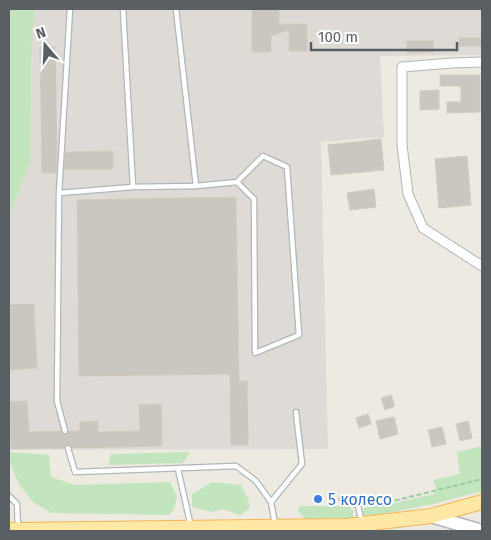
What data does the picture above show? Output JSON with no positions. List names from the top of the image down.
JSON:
{
  "places": ["5 колесо"],
  "scale_bar": "100 m",
  "north": "top"
}
